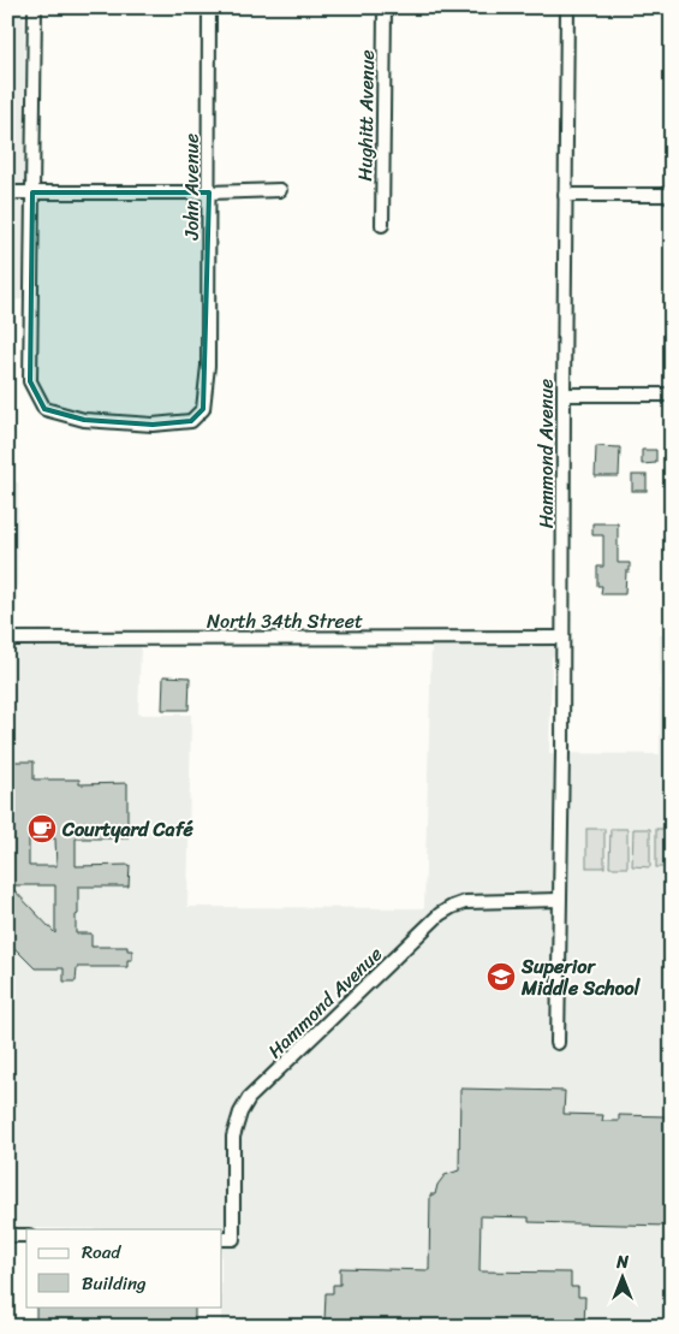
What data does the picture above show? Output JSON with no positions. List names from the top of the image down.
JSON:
{
  "streets": {
    "street": [
      "Hughitt Avenue",
      "John Avenue",
      "Hammond Avenue",
      "North 34th Street"
    ]
  },
  "crossings": [
    ["Hammond Avenue", "North 34th Street"]
  ],
  "places": {
    "cafe": ["Courtyard Café"],
    "school or university": ["Superior Middle School"]
  },
  "legend": ["Road", "Building"],
  "north": "top"
}
